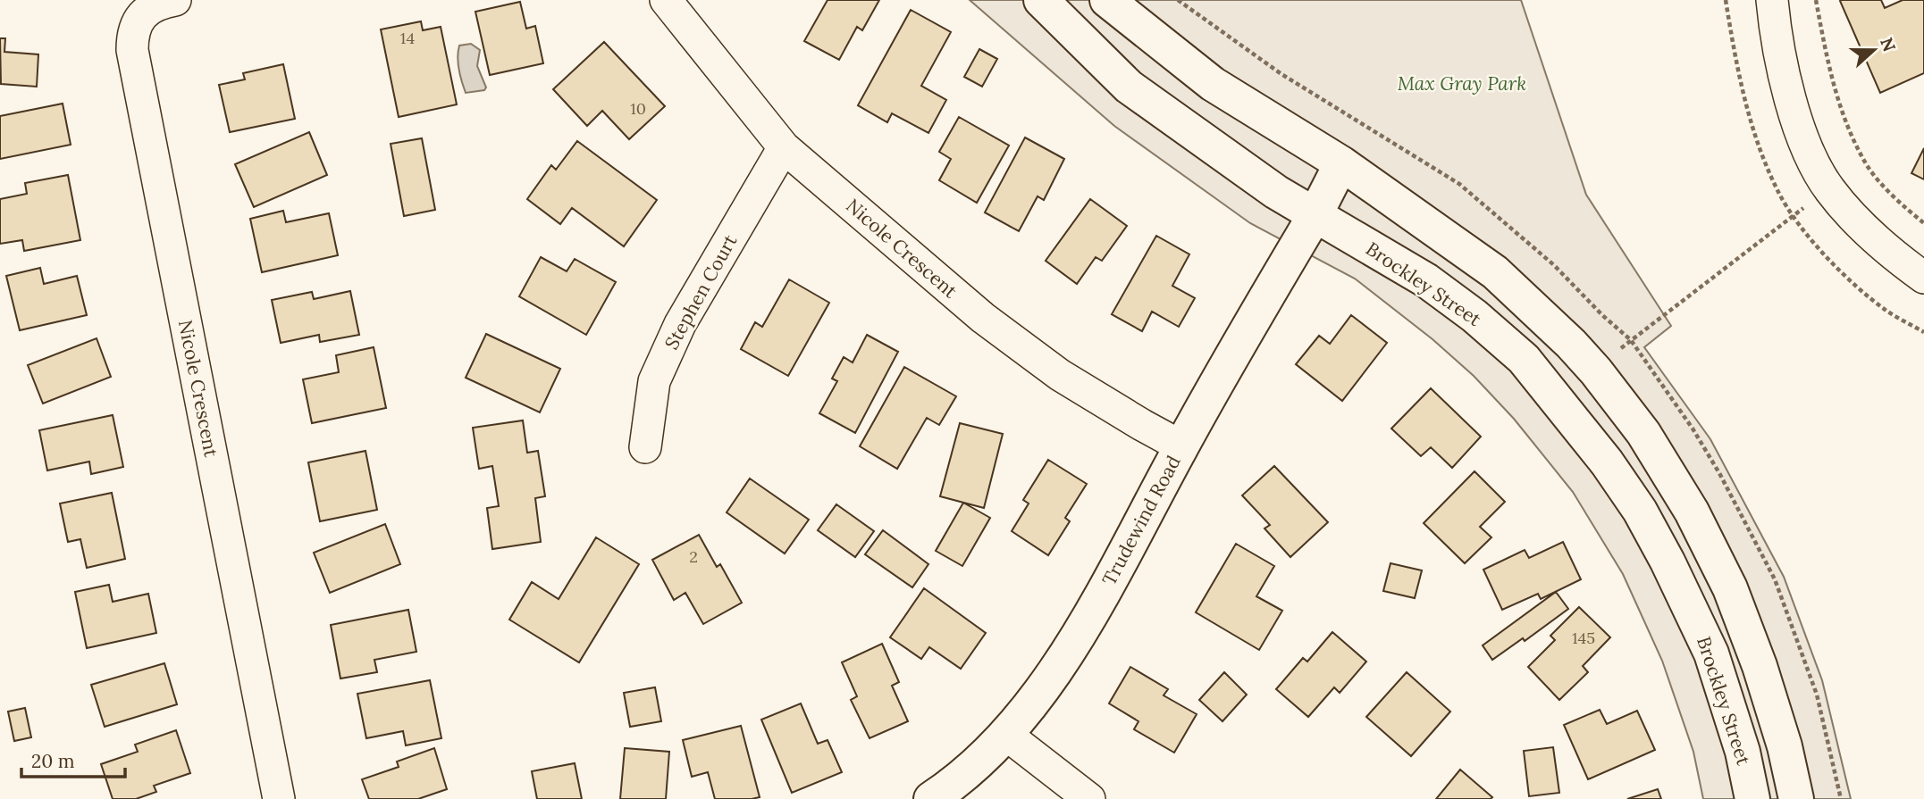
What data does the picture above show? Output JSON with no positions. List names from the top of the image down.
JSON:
{
  "streets": {
    "main road": ["Brockley Street", "Trudewind Road"],
    "street": ["Nicole Crescent", "Stephen Court"]
  },
  "crossings": [
    ["Nicole Crescent", "Stephen Court"],
    ["Nicole Crescent", "Trudewind Road"],
    ["Brockley Street", "Trudewind Road"]
  ],
  "parks": ["Max Gray Park"],
  "house_numbers": [
    "14",
    "10",
    "2",
    "145"
  ],
  "scale_bar": "20 m",
  "north": "right"
}
